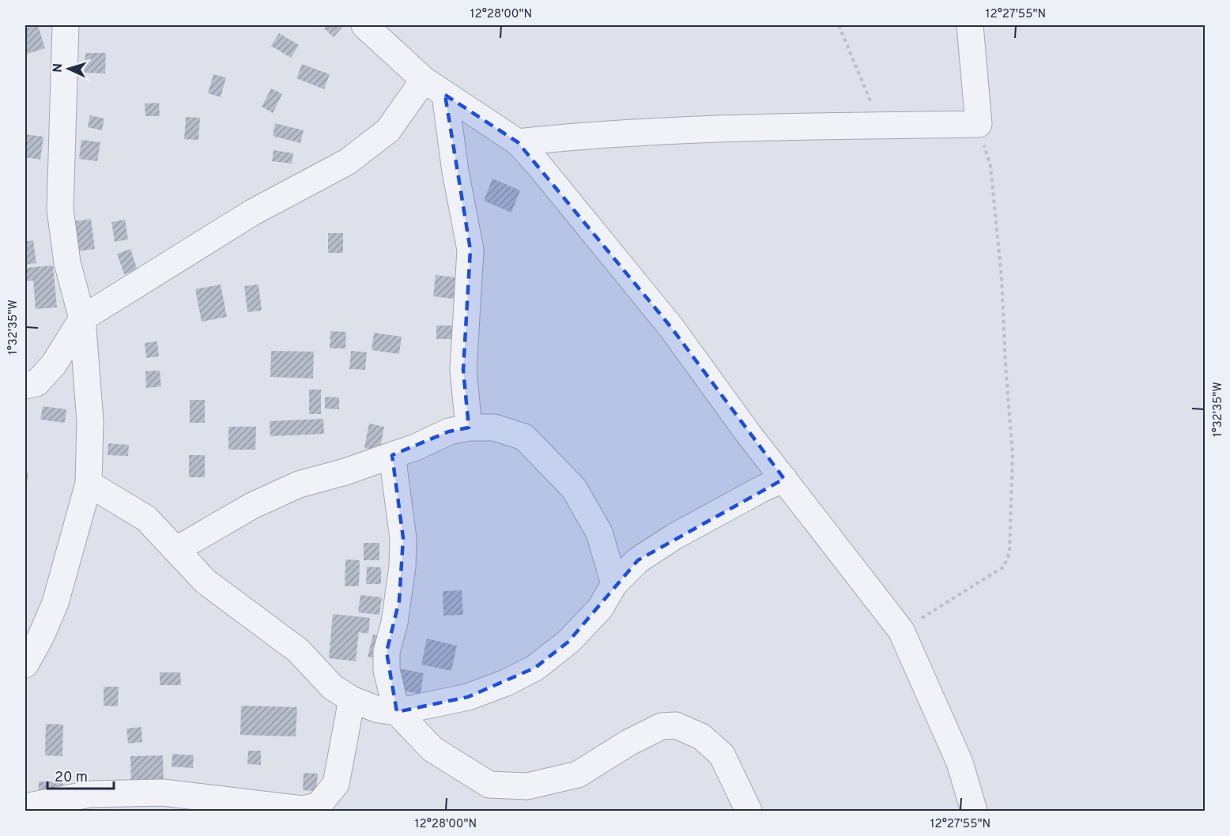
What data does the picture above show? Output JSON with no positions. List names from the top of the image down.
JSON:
{
  "scale_bar": "20 m",
  "north": "left",
  "coordinates": ["12°28'00\"N", "12°27'55\"N", "1°32'35\"W"]
}
